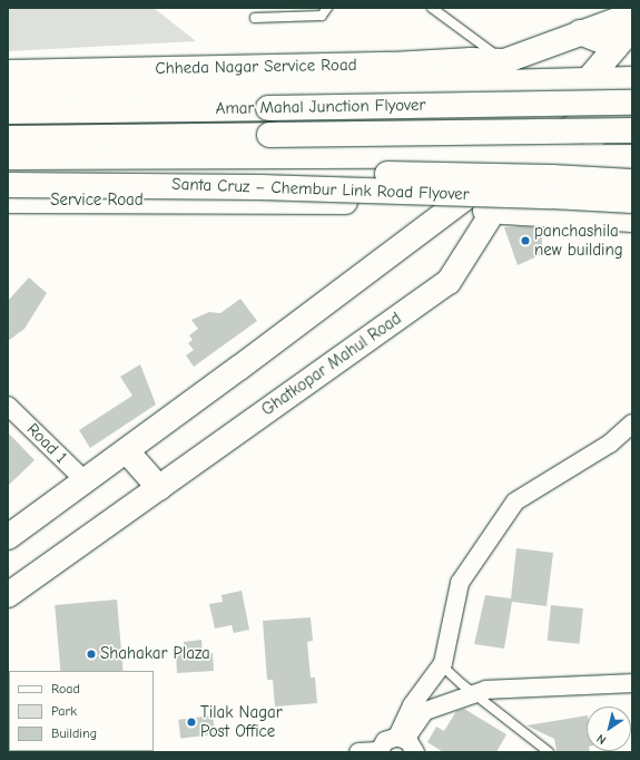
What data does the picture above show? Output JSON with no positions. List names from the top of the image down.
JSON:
{
  "streets": {
    "main road": [
      "Chheda Nagar Service Road",
      "Amar Mahal Junction Flyover",
      "Santa Cruz – Chembur Link Road Flyover",
      "Service Road",
      "Ghatkopar Mahul Road"
    ],
    "street": ["Road 1"]
  },
  "crossings": [
    ["Service Road", "Ghatkopar Mahul Road"]
  ],
  "places": ["panchashila new building", "Shahakar Plaza", "Tilak Nagar Post Office"],
  "legend": ["Road", "Park", "Building"],
  "north": "bottom left"
}
